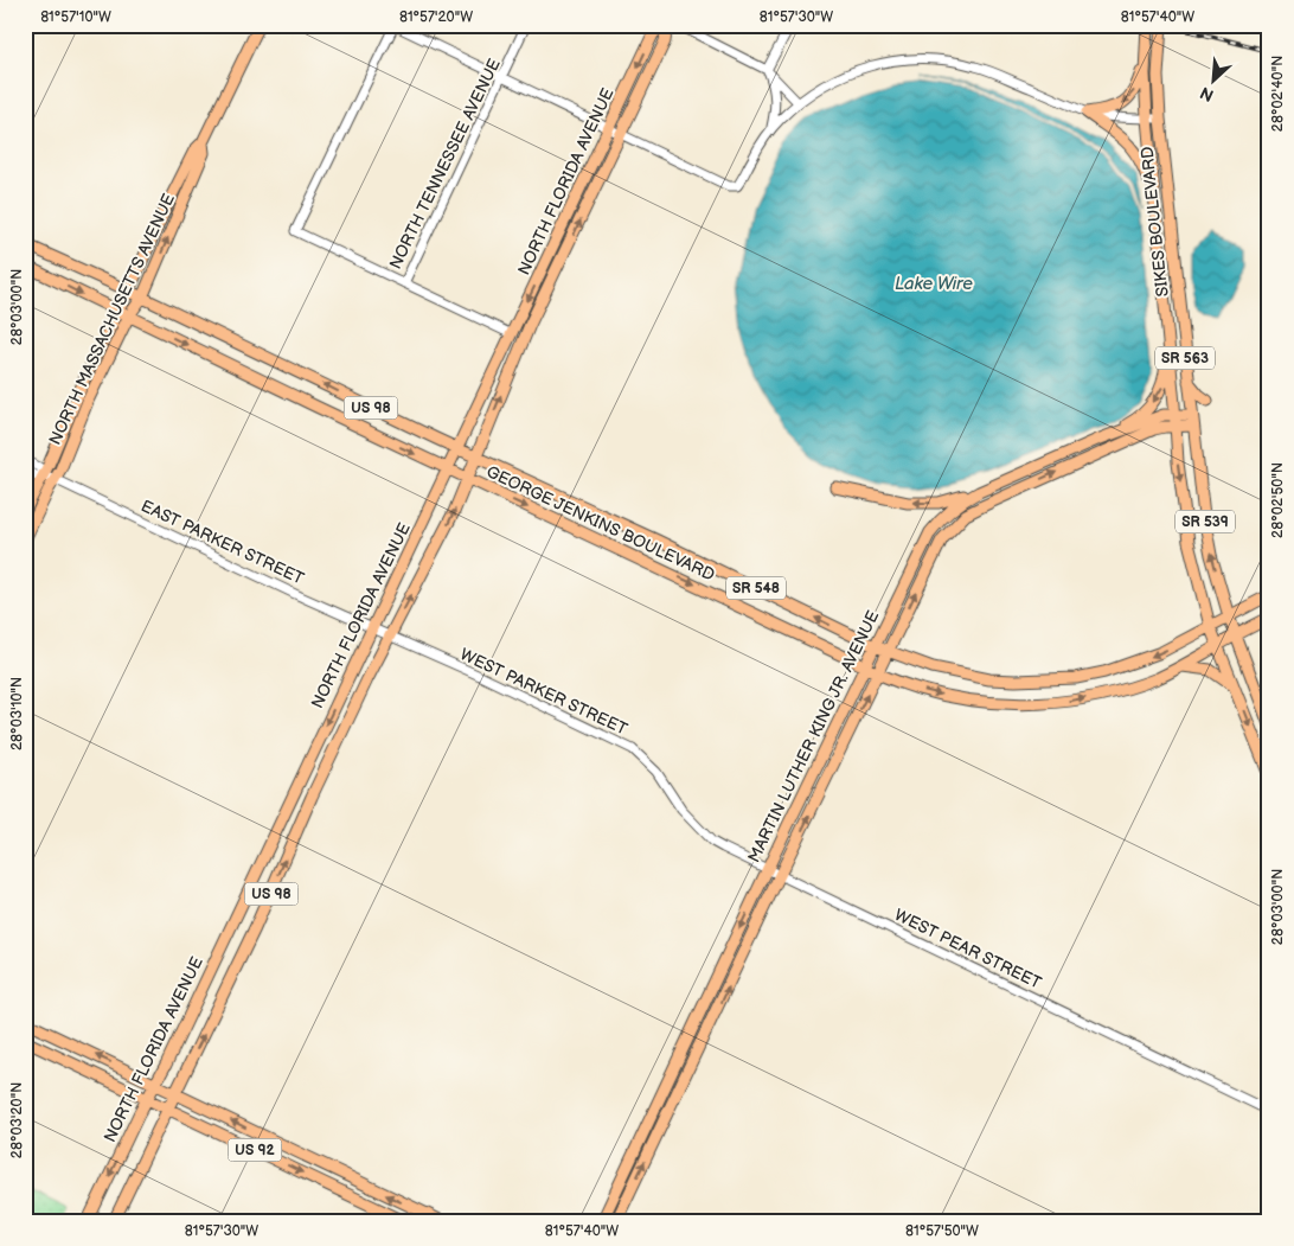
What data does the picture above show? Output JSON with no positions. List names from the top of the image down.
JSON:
{
  "streets": {
    "main road": [
      "NORTH FLORIDA AVENUE",
      "SIKES BOULEVARD",
      "NORTH MASSACHUSETTS AVENUE",
      "SR 563",
      "US 98",
      "SR 539",
      "GEORGE JENKINS BOULEVARD",
      "SR 548",
      "MARTIN LUTHER KING JR. AVENUE",
      "US 92"
    ],
    "street": [
      "NORTH TENNESSEE AVENUE",
      "EAST PARKER STREET",
      "WEST PARKER STREET",
      "WEST PEAR STREET"
    ]
  },
  "crossings": [
    ["NORTH FLORIDA AVENUE", "US 98"],
    ["NORTH FLORIDA AVENUE", "GEORGE JENKINS BOULEVARD"],
    ["NORTH FLORIDA AVENUE", "EAST PARKER STREET"],
    ["NORTH FLORIDA AVENUE", "WEST PARKER STREET"],
    ["NORTH FLORIDA AVENUE", "US 92"],
    ["SIKES BOULEVARD", "SR 539"],
    ["SIKES BOULEVARD", "MARTIN LUTHER KING JR. AVENUE"],
    ["NORTH MASSACHUSETTS AVENUE", "US 98"],
    ["NORTH MASSACHUSETTS AVENUE", "EAST PARKER STREET"],
    ["US 98", "GEORGE JENKINS BOULEVARD"],
    ["SR 539", "GEORGE JENKINS BOULEVARD"],
    ["SR 539", "MARTIN LUTHER KING JR. AVENUE"],
    ["GEORGE JENKINS BOULEVARD", "MARTIN LUTHER KING JR. AVENUE"],
    ["EAST PARKER STREET", "WEST PARKER STREET"],
    ["WEST PARKER STREET", "WEST PEAR STREET"],
    ["MARTIN LUTHER KING JR. AVENUE", "WEST PEAR STREET"]
  ],
  "water": ["Lake Wire"],
  "north": "bottom left",
  "coordinates": [
    "81°57'10\"W",
    "81°57'20\"W",
    "81°57'30\"W",
    "81°57'40\"W",
    "28°02'40\"N",
    "28°03'00\"N",
    "28°02'50\"N",
    "28°03'10\"N",
    "28°03'20\"N",
    "81°57'50\"W"
  ]
}
